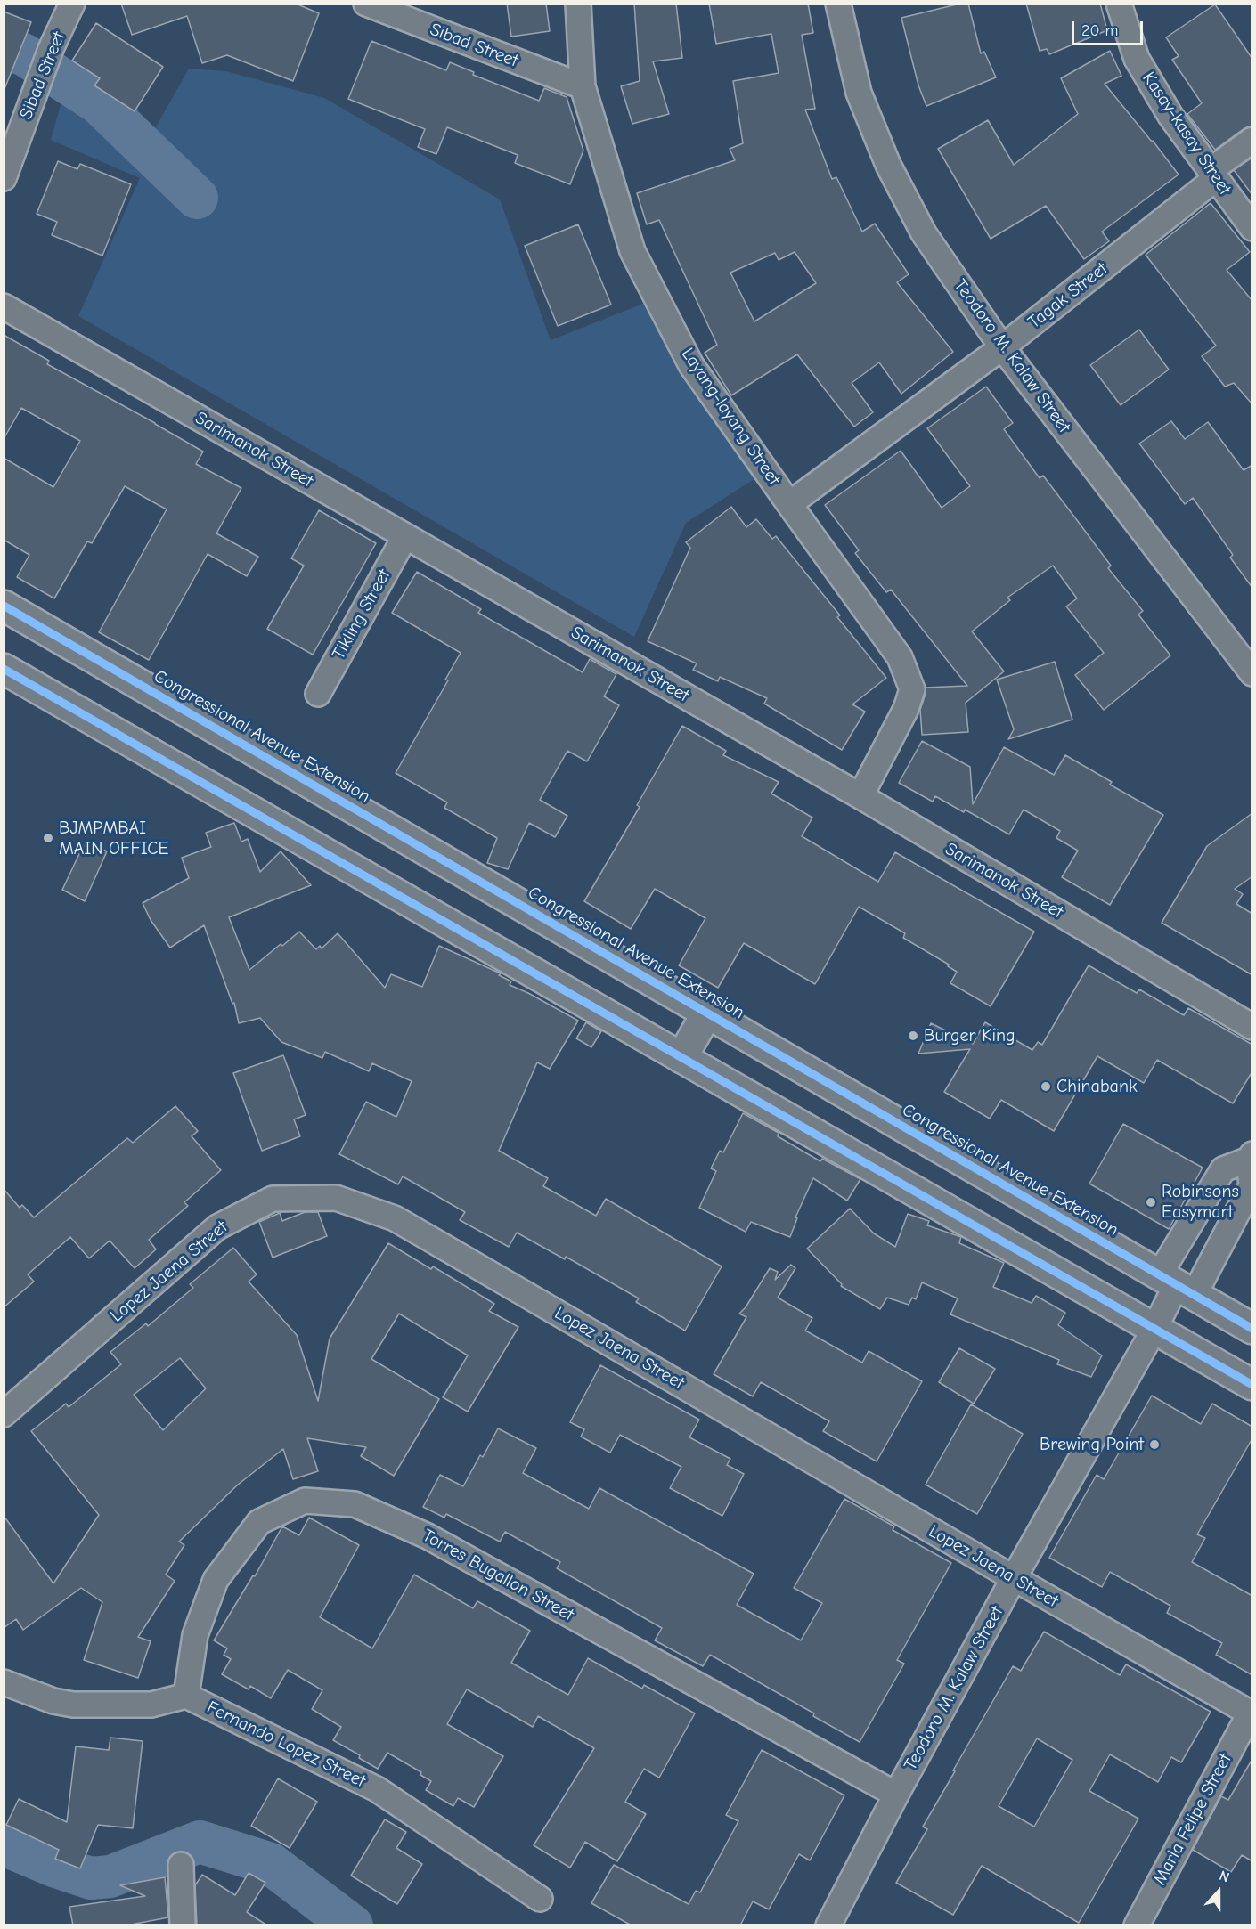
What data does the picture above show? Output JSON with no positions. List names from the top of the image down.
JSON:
{
  "streets": {
    "main road": ["Congressional Avenue Extension"],
    "street": [
      "Sibad Street",
      "Kasay-kasay Street",
      "Tagak Street",
      "Teodoro M. Kalaw Street",
      "Layang-layang Street",
      "Sarimanok Street",
      "Tikling Street",
      "Lopez Jaena Street",
      "Torres Bugallon Street",
      "Fernando Lopez Street",
      "Maria Felipe Street"
    ]
  },
  "crossings": [
    ["Sibad Street", "Layang-layang Street"],
    ["Kasay-kasay Street", "Tagak Street"],
    ["Tagak Street", "Teodoro M. Kalaw Street"],
    ["Tagak Street", "Layang-layang Street"],
    ["Teodoro M. Kalaw Street", "Congressional Avenue Extension"],
    ["Teodoro M. Kalaw Street", "Lopez Jaena Street"],
    ["Teodoro M. Kalaw Street", "Torres Bugallon Street"],
    ["Layang-layang Street", "Sarimanok Street"],
    ["Sarimanok Street", "Tikling Street"],
    ["Lopez Jaena Street", "Maria Felipe Street"],
    ["Torres Bugallon Street", "Fernando Lopez Street"]
  ],
  "places": [
    "BJMPMBAI MAIN OFFICE",
    "Burger King",
    "Chinabank",
    "Robinsons Easymart",
    "Brewing Point"
  ],
  "scale_bar": "20 m",
  "north": "top"
}
